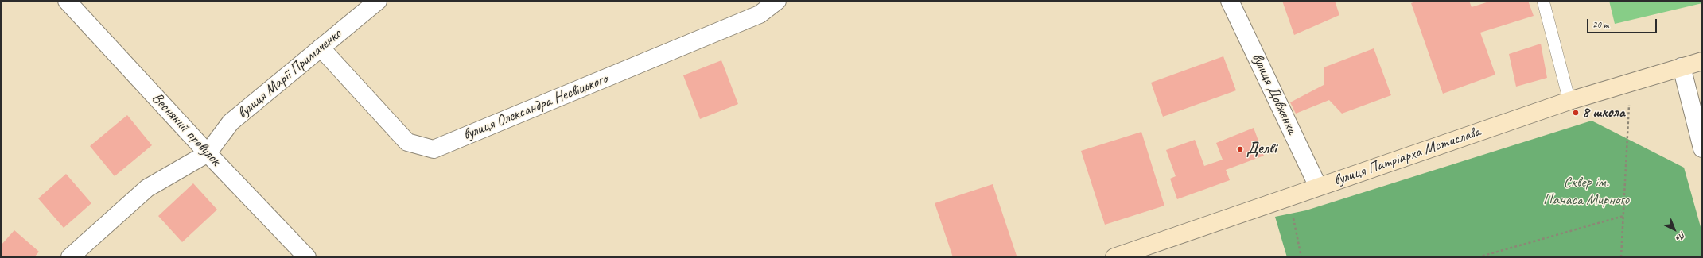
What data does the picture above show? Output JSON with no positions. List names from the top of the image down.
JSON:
{
  "streets": {
    "main road": ["вулиця Патріарха Мстислава"],
    "street": [
      "вулиця Марії Примаченко",
      "вулиця Довженка",
      "вулиця Олександра Несвіцького",
      "Весняний провулок"
    ]
  },
  "crossings": [
    ["вулиця Марії Примаченко", "вулиця Олександра Несвіцького"],
    ["вулиця Марії Примаченко", "Весняний провулок"],
    ["вулиця Довженка", "вулиця Патріарха Мстислава"]
  ],
  "parks": ["Сквер ім. Панаса Мирного"],
  "places": ["8 школа", "Делві"],
  "scale_bar": "20 m",
  "north": "bottom right"
}
